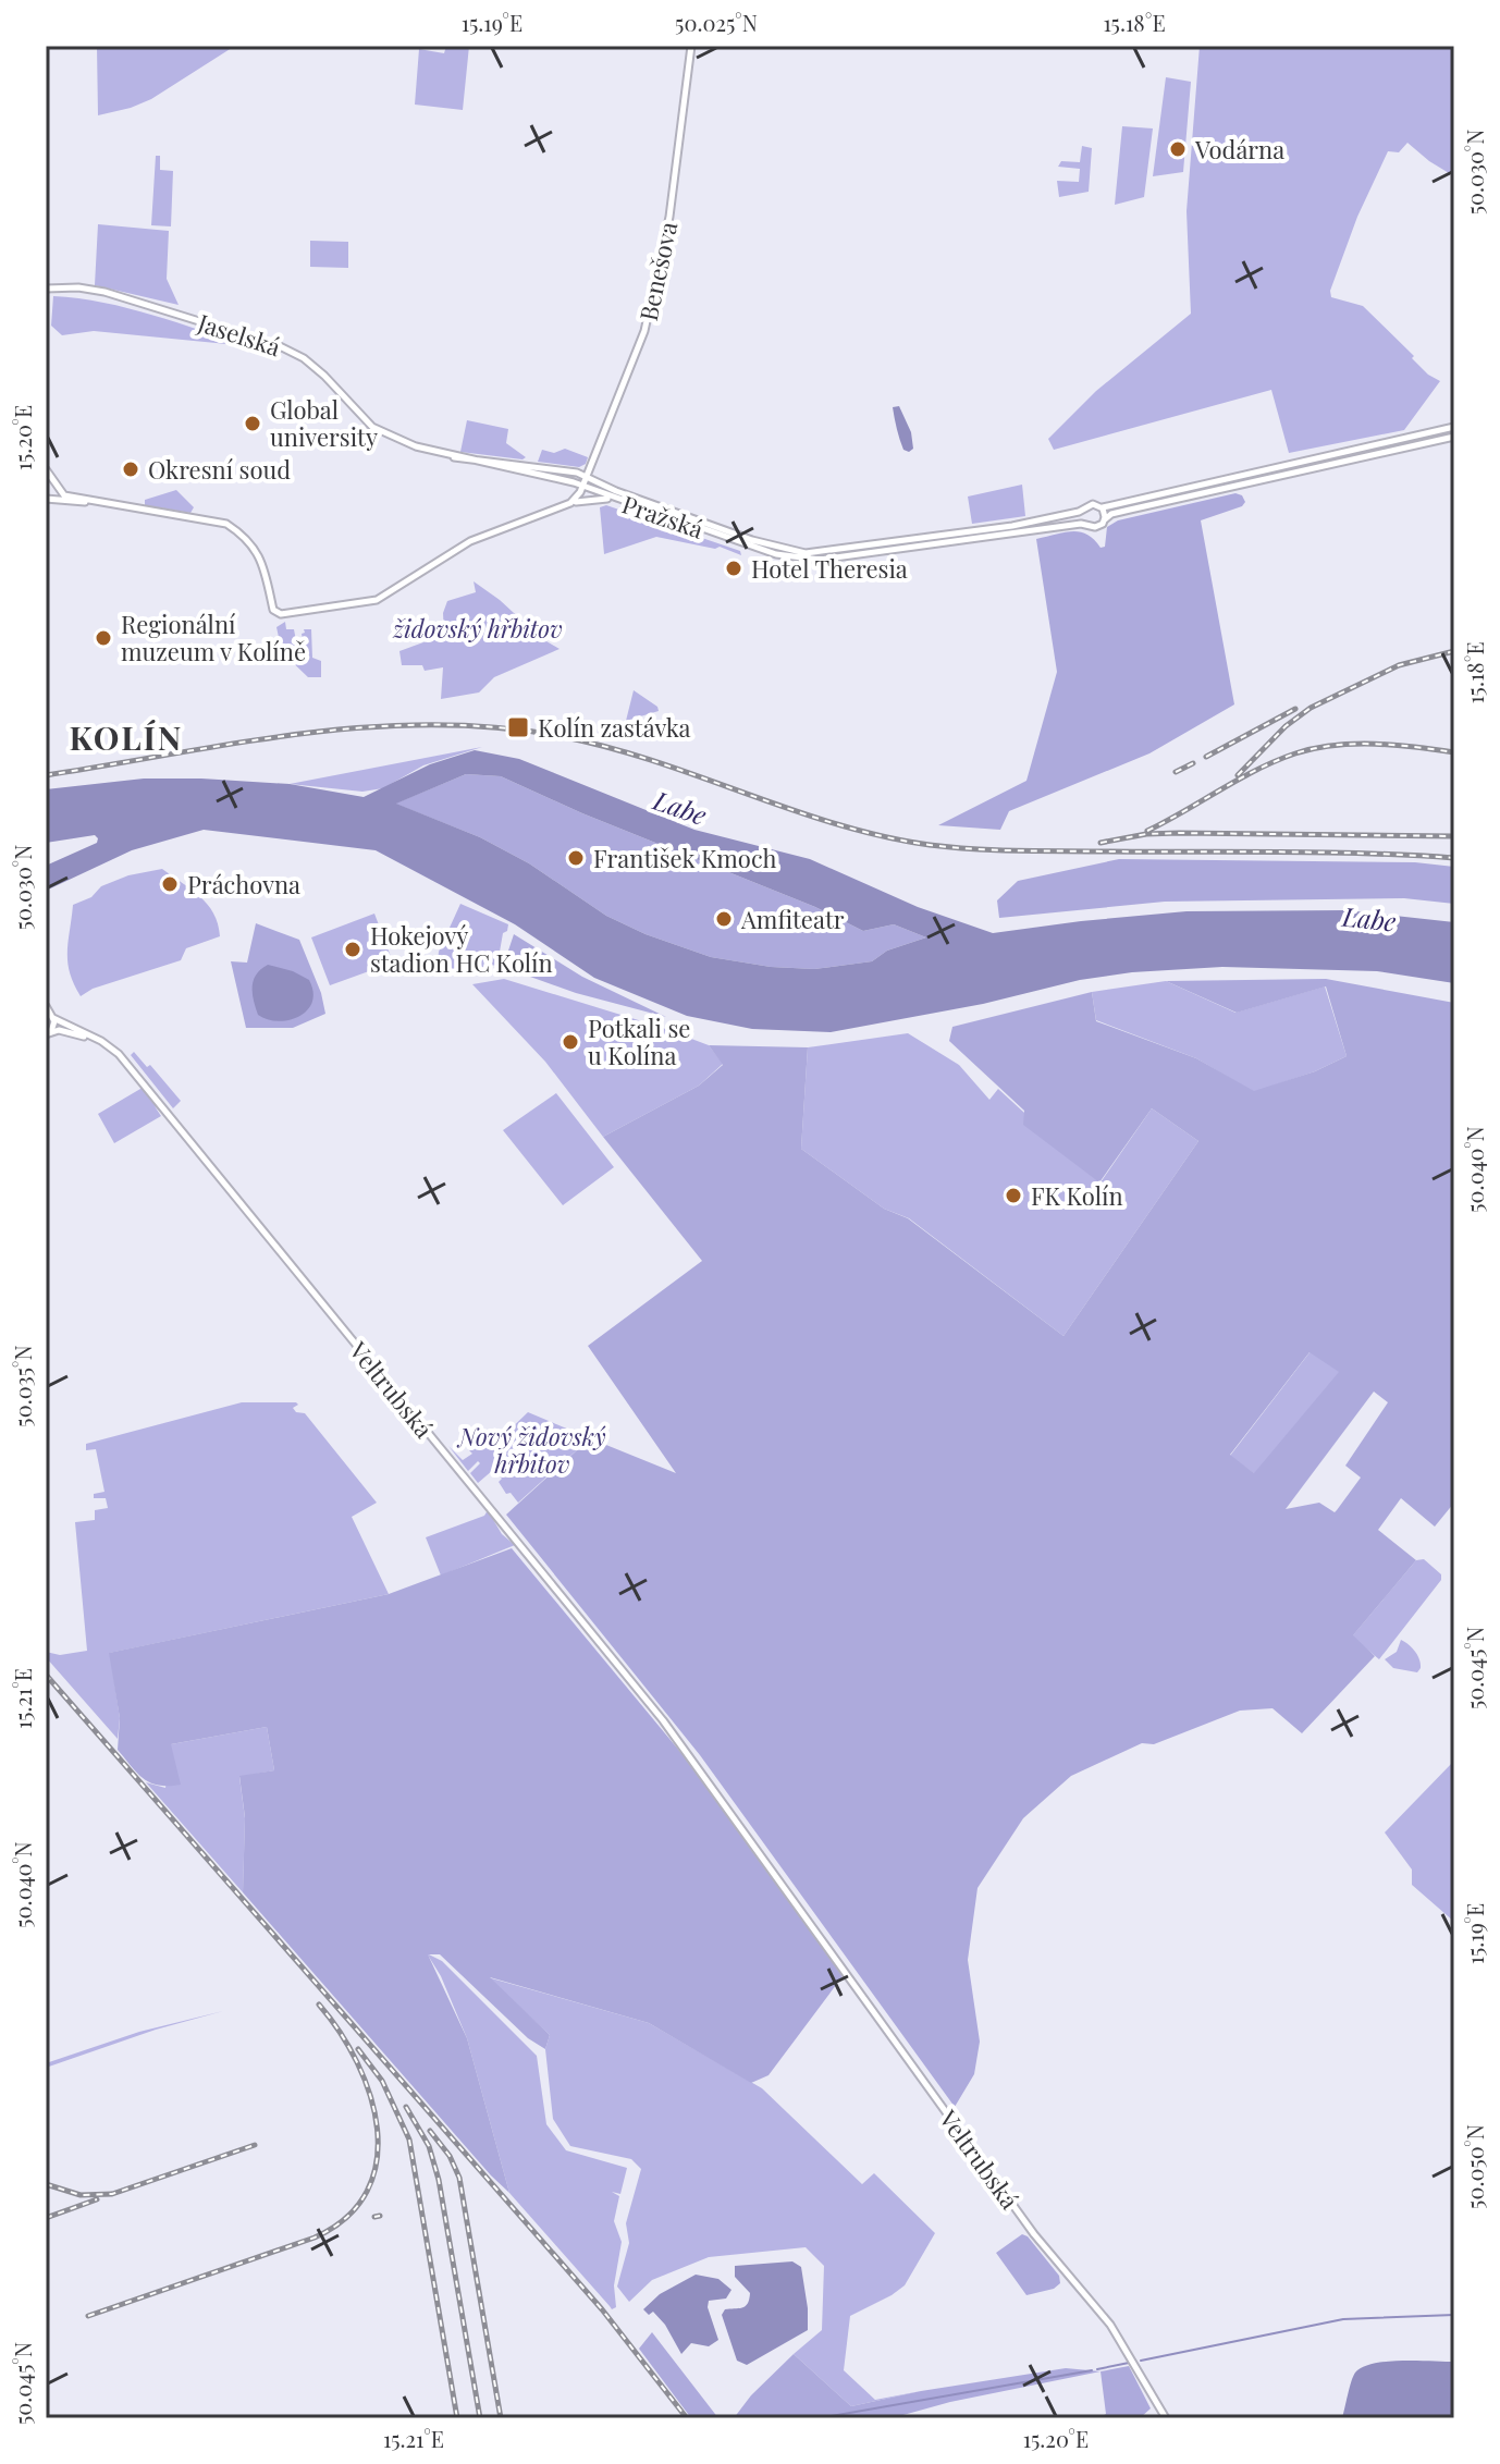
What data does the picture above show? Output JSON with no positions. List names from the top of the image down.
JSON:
{
  "streets": {
    "street": [
      "Benešova",
      "Jaselská",
      "Pražská",
      "Veltrubská"
    ]
  },
  "crossings": [
    ["Benešova", "Jaselská"],
    ["Benešova", "Pražská"],
    ["Jaselská", "Pražská"]
  ],
  "districts": ["KOLÍN"],
  "water": ["Labe"],
  "parks": ["židovský hřbitov", "Nový židovský hřbitov"],
  "places": {
    "other": [
      "Vodárna",
      "Global university",
      "Okresní soud",
      "Hotel Theresia",
      "Regionální muzeum v Kolíně",
      "František Kmoch",
      "Práchovna",
      "Amfiteatr",
      "Hokejový stadion HC Kolín",
      "Potkali se u Kolína",
      "FK Kolín"
    ],
    "transit": ["Kolín zastávka"]
  },
  "coordinates": [
    "15.19°E",
    "50.025°N",
    "15.18°E",
    "50.030°N",
    "15.20°E",
    "50.040°N",
    "50.035°N",
    "50.045°N",
    "15.21°E",
    "50.050°N"
  ]
}
